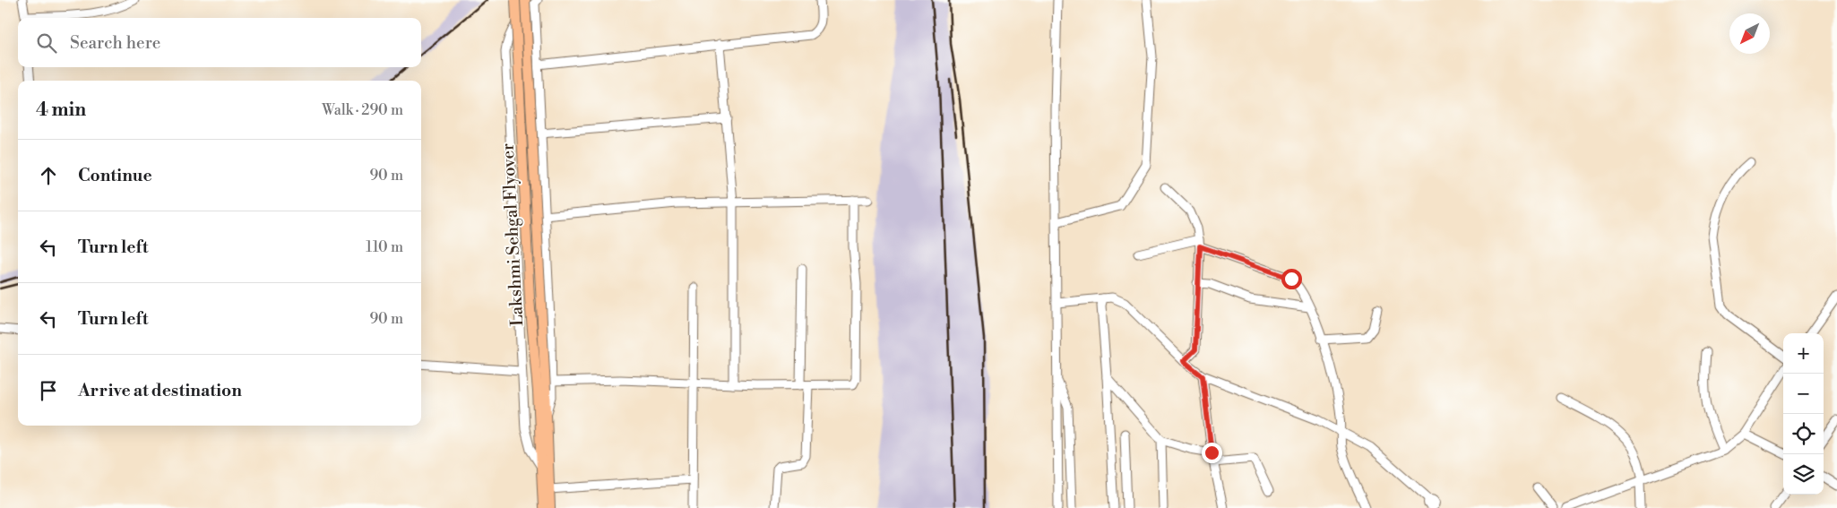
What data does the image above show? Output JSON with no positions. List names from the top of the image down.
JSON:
{
  "streets": {
    "main road": ["Lakshmi Sehgal Flyover"]
  },
  "north": "bottom left",
  "page": {
    "search": "Search here",
    "heading": ["4 min", "Walk · 290 m"],
    "list": [
      ["Continue", "90 m"],
      ["Turn left", "110 m"],
      ["Turn left", "90 m"],
      "Arrive at destination"
    ],
    "map_buttons": ["+", "−"]
  }
}
